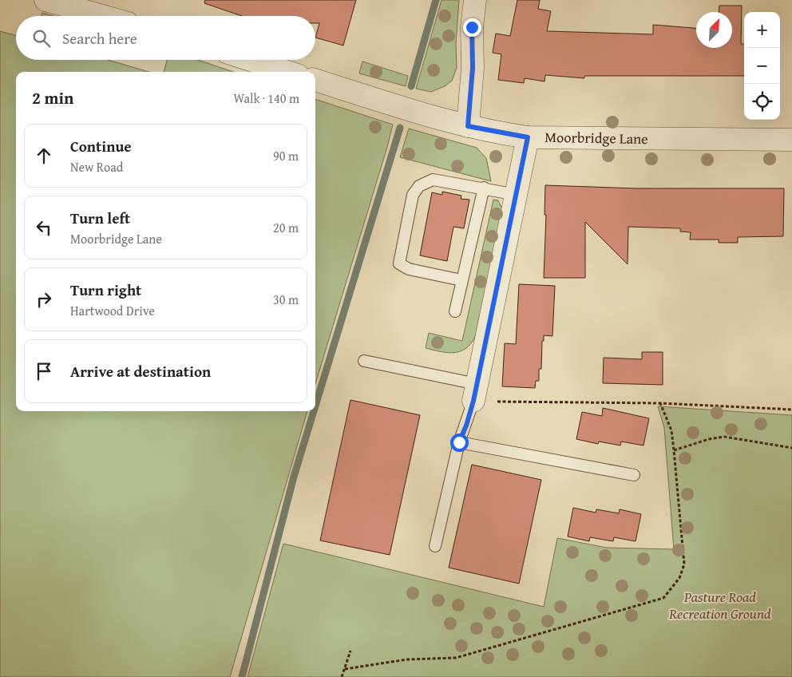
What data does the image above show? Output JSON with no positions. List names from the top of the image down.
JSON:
{
  "streets": {
    "street": ["Moorbridge Lane"]
  },
  "parks": ["Pasture Road Recreation Ground"],
  "north": "top right",
  "page": {
    "map_buttons": ["+", "−"],
    "search": "Search here",
    "heading": ["2 min", "Walk · 140 m"],
    "list": [
      ["Continue", "New Road", "90 m"],
      ["Turn left", "Moorbridge Lane", "20 m"],
      ["Turn right", "Hartwood Drive", "30 m"],
      "Arrive at destination"
    ]
  }
}
